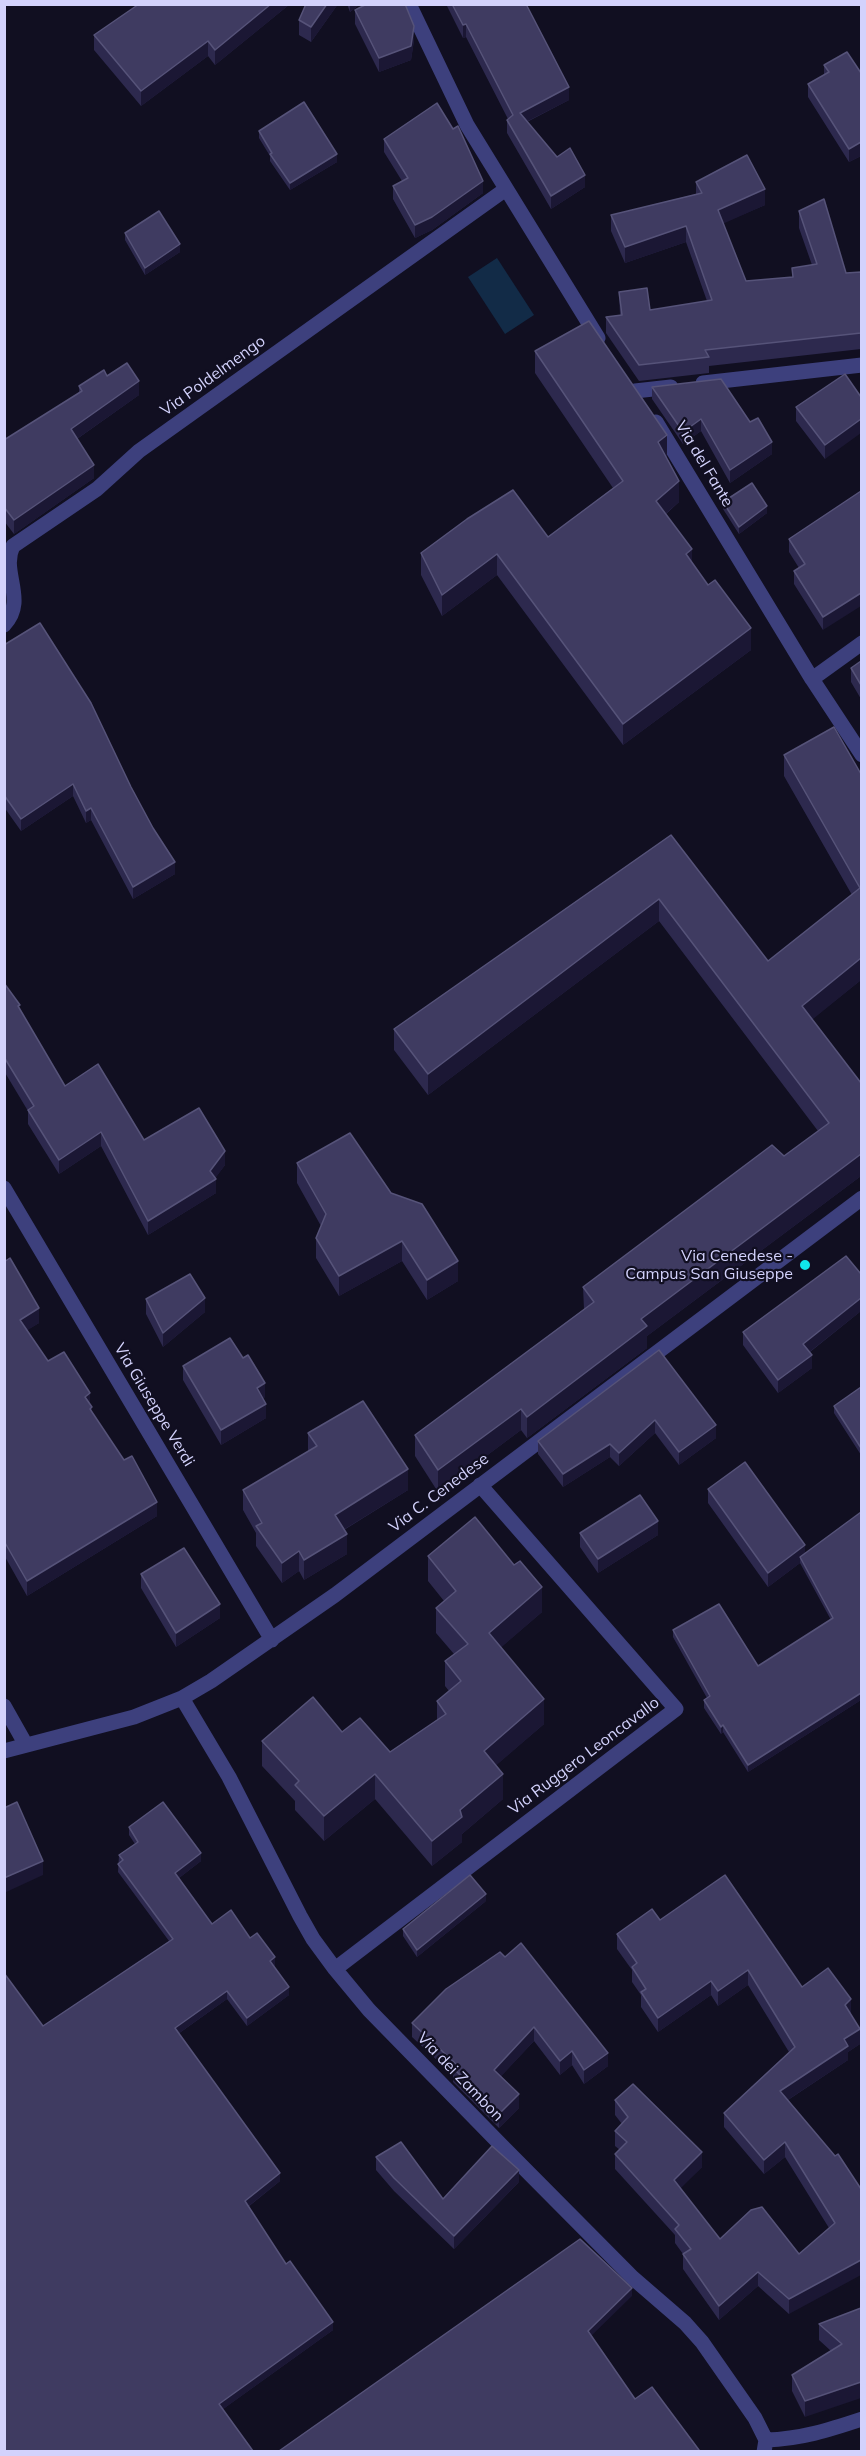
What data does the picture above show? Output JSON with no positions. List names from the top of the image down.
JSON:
{
  "streets": {
    "street": [
      "Via Poldelmengo",
      "Via del Fante",
      "Via Giuseppe Verdi",
      "Via C. Cenedese",
      "Via Ruggero Leoncavallo",
      "Via dei Zambon"
    ]
  },
  "crossings": [
    ["Via Giuseppe Verdi", "Via C. Cenedese"],
    ["Via C. Cenedese", "Via Ruggero Leoncavallo"],
    ["Via C. Cenedese", "Via dei Zambon"],
    ["Via Ruggero Leoncavallo", "Via dei Zambon"]
  ],
  "places": ["Via Cenedese - Campus San Giuseppe"]
}
